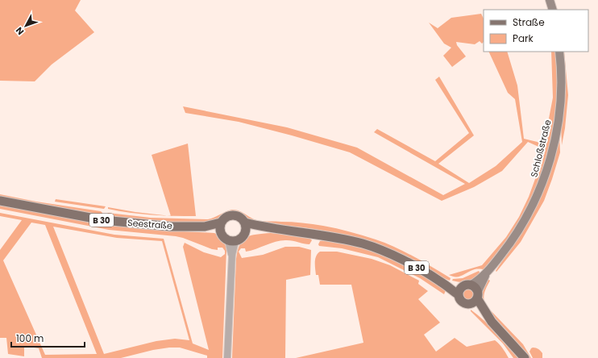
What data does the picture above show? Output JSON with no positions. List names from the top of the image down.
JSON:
{
  "streets": {
    "main road": ["Schloßstraße", "B 30", "Seestraße"]
  },
  "crossings": [
    ["Schloßstraße", "Seestraße"]
  ],
  "legend": ["Straße", "Park"],
  "scale_bar": "100 m",
  "north": "bottom left"
}
